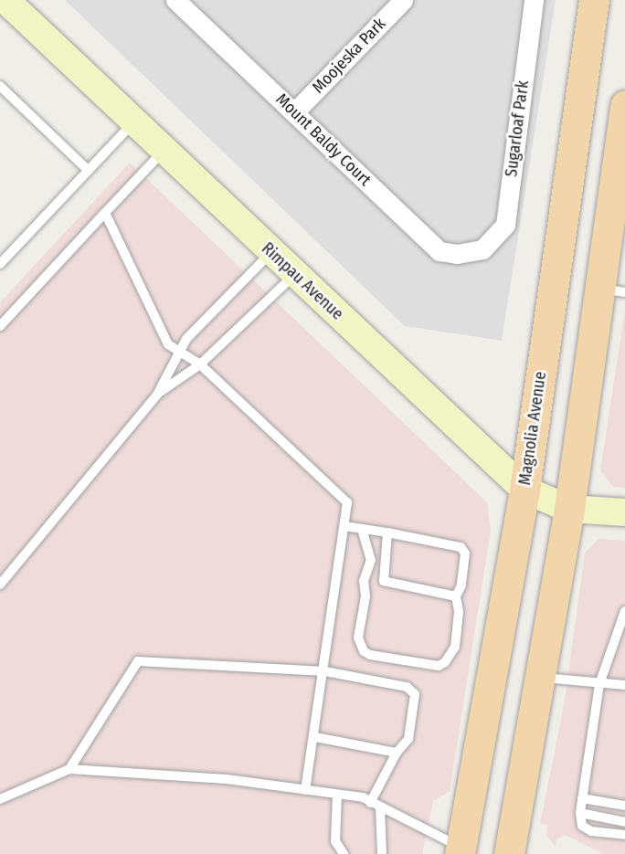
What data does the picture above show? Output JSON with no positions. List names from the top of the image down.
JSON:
{
  "streets": {
    "main road": ["Rimpau Avenue", "Magnolia Avenue"],
    "street": ["Moojeska Park", "Sugarloaf Park", "Mount Baldy Court"]
  },
  "crossings": [
    ["Moojeska Park", "Mount Baldy Court"],
    ["Sugarloaf Park", "Mount Baldy Court"],
    ["Rimpau Avenue", "Magnolia Avenue"]
  ]
}
